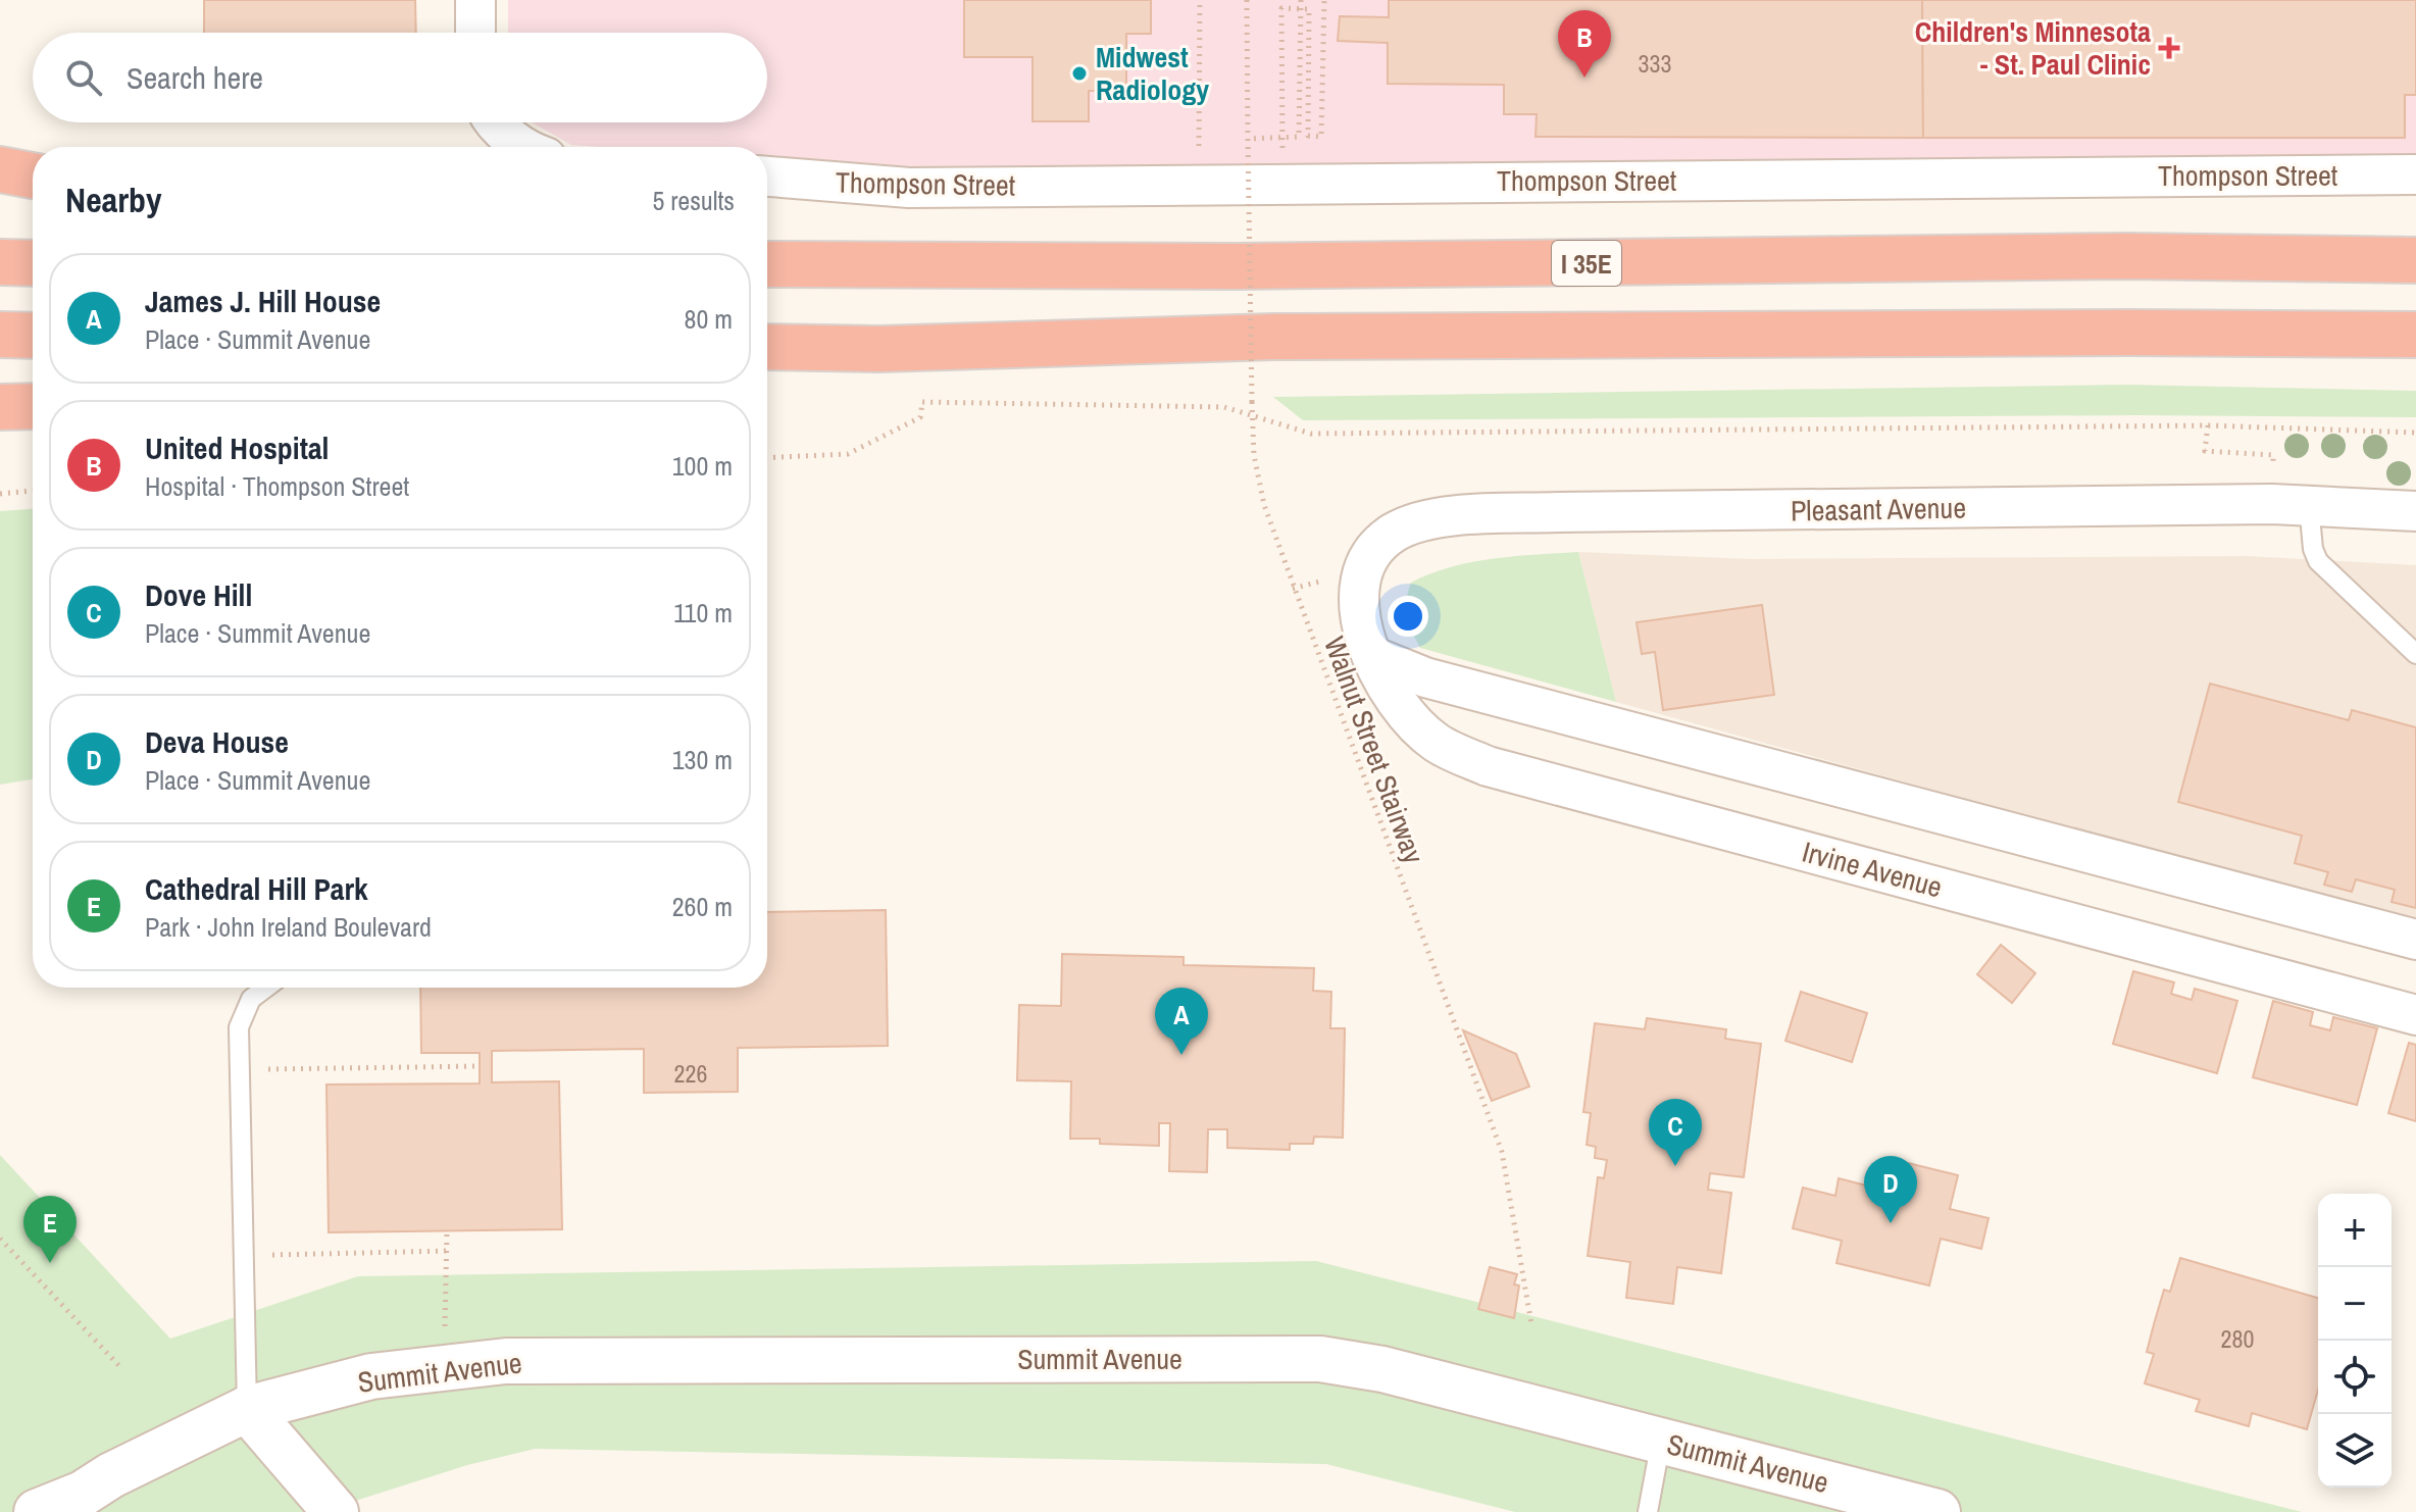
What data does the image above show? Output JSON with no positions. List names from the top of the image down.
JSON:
{
  "streets": {
    "highway": ["I 35E"],
    "street": [
      "Thompson Street",
      "Pleasant Avenue",
      "Irvine Avenue",
      "Summit Avenue"
    ],
    "path": ["Walnut Street Stairway"]
  },
  "crossings": [
    ["Pleasant Avenue", "Irvine Avenue"]
  ],
  "places": {
    "health": ["Children's Minnesota - St. Paul Clinic"],
    "other": ["Midwest Radiology"]
  },
  "house_numbers": ["333", "226", "280"],
  "page": {
    "pins": [
      "B",
      "A",
      "C",
      "D",
      "E"
    ],
    "search": "Search here",
    "heading": ["Nearby", "5 results"],
    "list": [
      {
        "mark": "A",
        "name": "James J. Hill House",
        "note": "Place · Summit Avenue",
        "value": "80 m"
      },
      {
        "mark": "B",
        "name": "United Hospital",
        "note": "Hospital · Thompson Street",
        "value": "100 m"
      },
      {
        "mark": "C",
        "name": "Dove Hill",
        "note": "Place · Summit Avenue",
        "value": "110 m"
      },
      {
        "mark": "D",
        "name": "Deva House",
        "note": "Place · Summit Avenue",
        "value": "130 m"
      },
      {
        "mark": "E",
        "name": "Cathedral Hill Park",
        "note": "Park · John Ireland Boulevard",
        "value": "260 m"
      }
    ],
    "map_buttons": ["+", "−"]
  }
}
